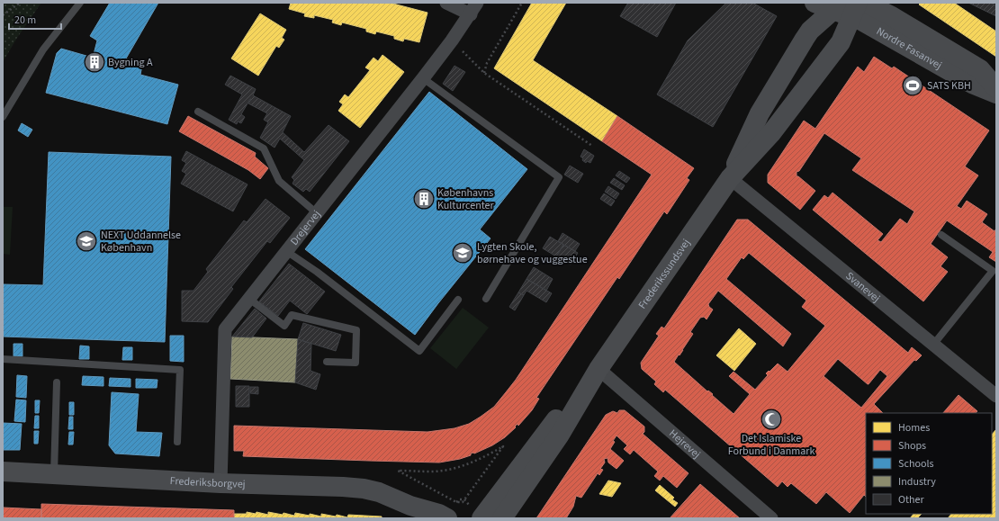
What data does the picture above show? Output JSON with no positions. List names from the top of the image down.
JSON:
{
  "streets": {
    "street": [
      "Nordre Fasanvej",
      "Drejervej",
      "Frederikssundsvej",
      "Svanevej",
      "Hejrevej",
      "Frederiksborgvej"
    ]
  },
  "crossings": [
    ["Nordre Fasanvej", "Frederikssundsvej"],
    ["Drejervej", "Frederiksborgvej"],
    ["Frederikssundsvej", "Svanevej"],
    ["Frederikssundsvej", "Hejrevej"]
  ],
  "places": {
    "building": ["Bygning A", "Københavns Kulturcenter"],
    "sports": ["SATS KBH"],
    "school or university": ["NEXT Uddannelse København", "Lygten Skole, børnehave og vuggestue"],
    "mosque": ["Det Islamiske Forbund i Danmark"]
  },
  "legend": [
    "Homes",
    "Shops",
    "Schools",
    "Industry",
    "Other"
  ],
  "scale_bar": "20 m"
}
